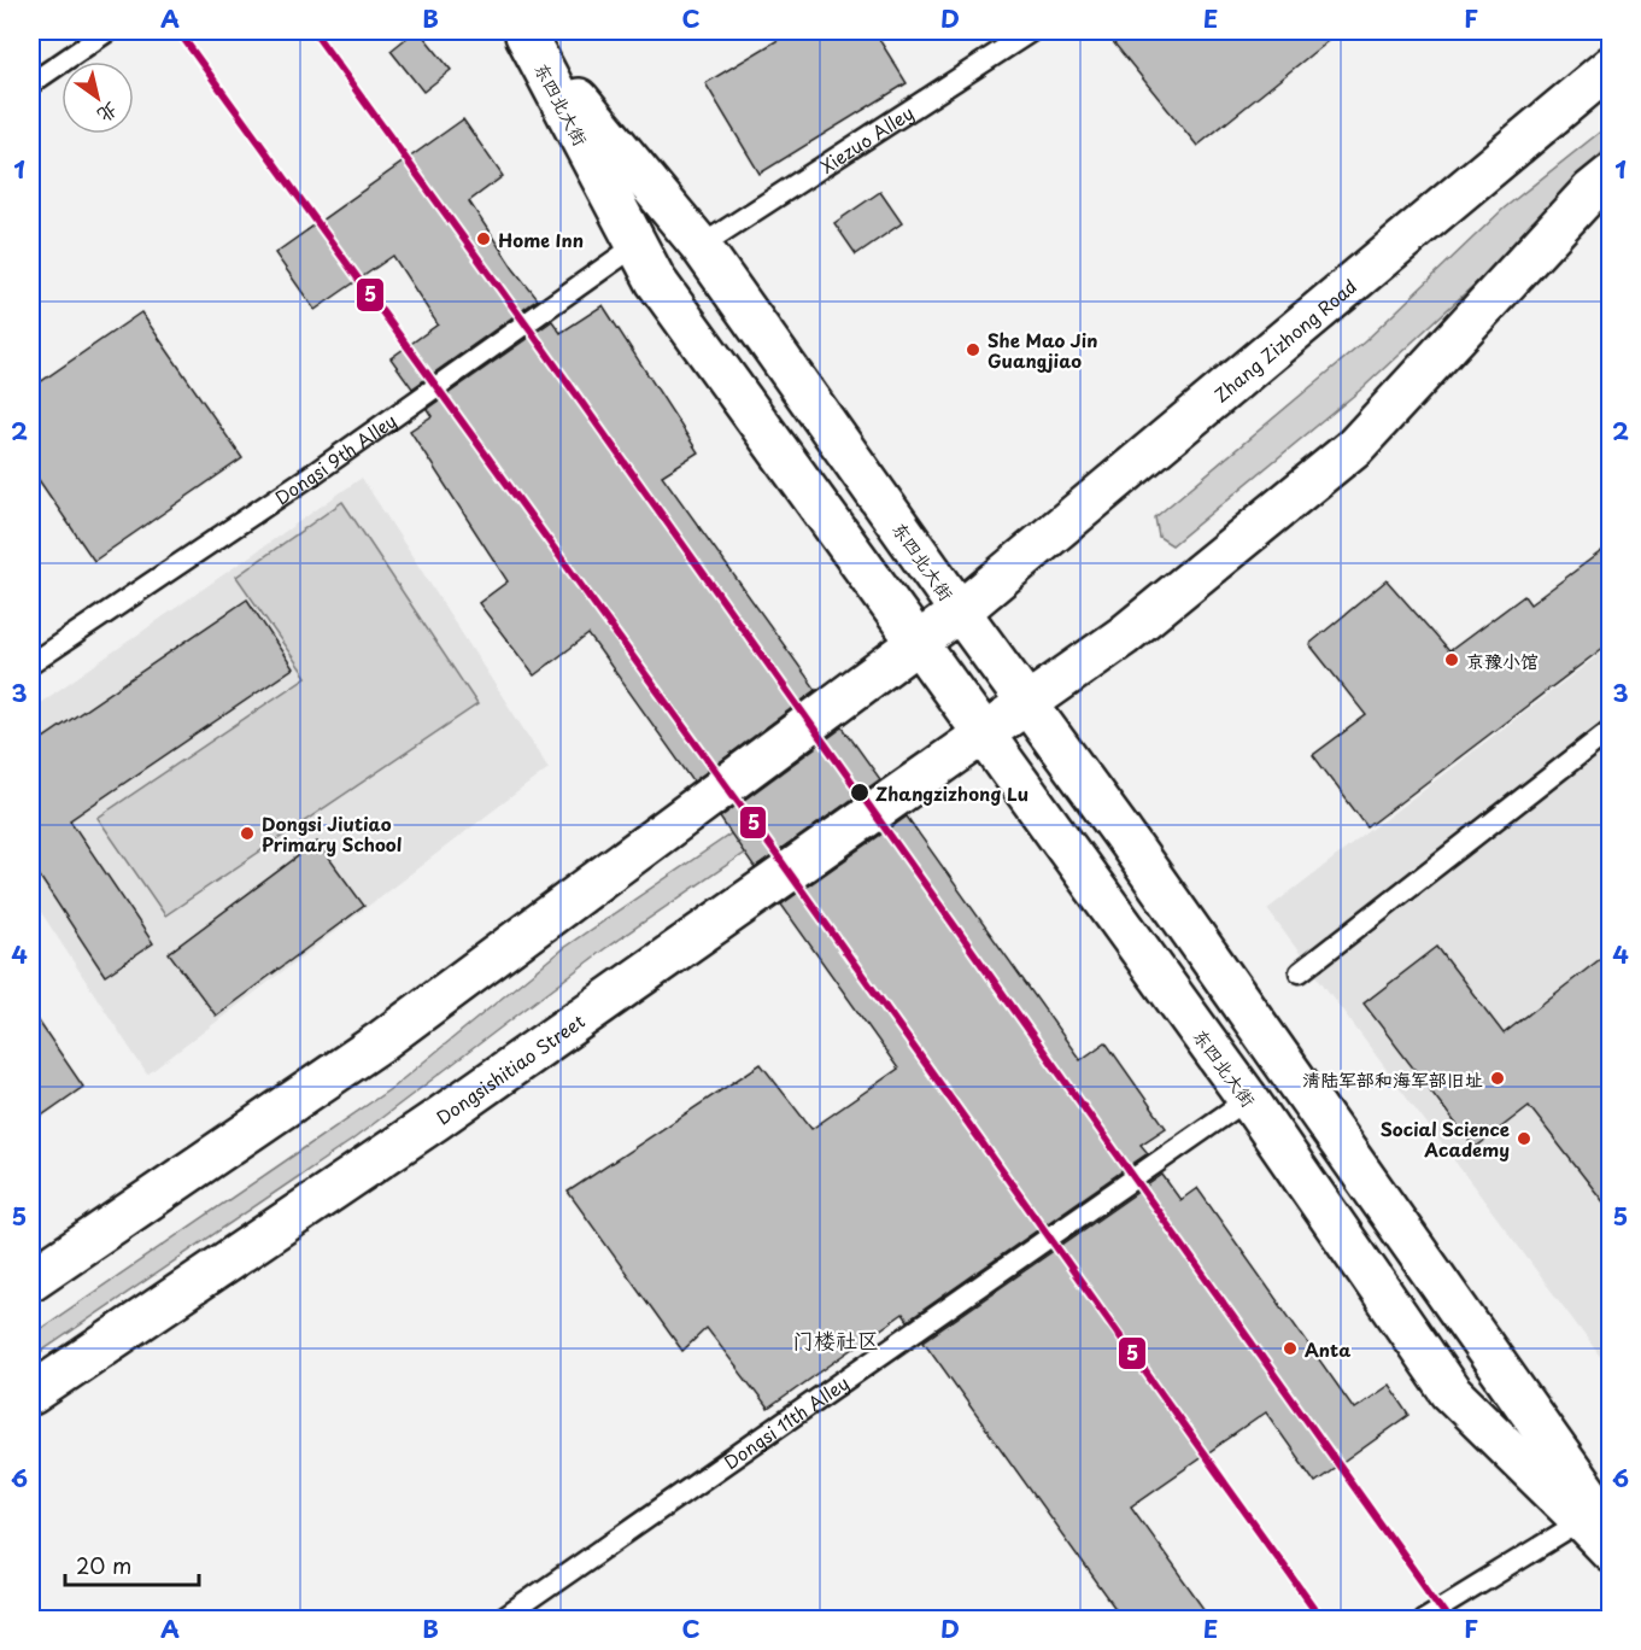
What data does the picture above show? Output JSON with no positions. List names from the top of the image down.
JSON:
{
  "streets": {
    "main road": ["东四北大街", "Zhang Zizhong Road", "Dongsishitiao Street"],
    "lane": ["Xiezuo Alley", "Dongsi 9th Alley", "Dongsi 11th Alley"]
  },
  "crossings": [
    ["东四北大街", "Xiezuo Alley"],
    ["东四北大街", "Zhang Zizhong Road"],
    ["东四北大街", "Dongsi 9th Alley"],
    ["东四北大街", "Dongsishitiao Street"],
    ["东四北大街", "Dongsi 11th Alley"]
  ],
  "districts": ["门楼社区"],
  "places": [
    "Home Inn",
    "She Mao Jin Guangjiao",
    "京豫小馆",
    "Zhangzizhong Lu",
    "Dongsi Jiutiao Primary School",
    "清陆军部和海军部旧址",
    "Social Science Academy",
    "Anta"
  ],
  "lines": ["transit line 5"],
  "scale_bar": "20 m",
  "north": "bottom right",
  "grid": {
    "columns": [
      "A",
      "B",
      "C",
      "D",
      "E",
      "F"
    ],
    "rows": [
      "1",
      "2",
      "3",
      "4",
      "5",
      "6"
    ]
  }
}
